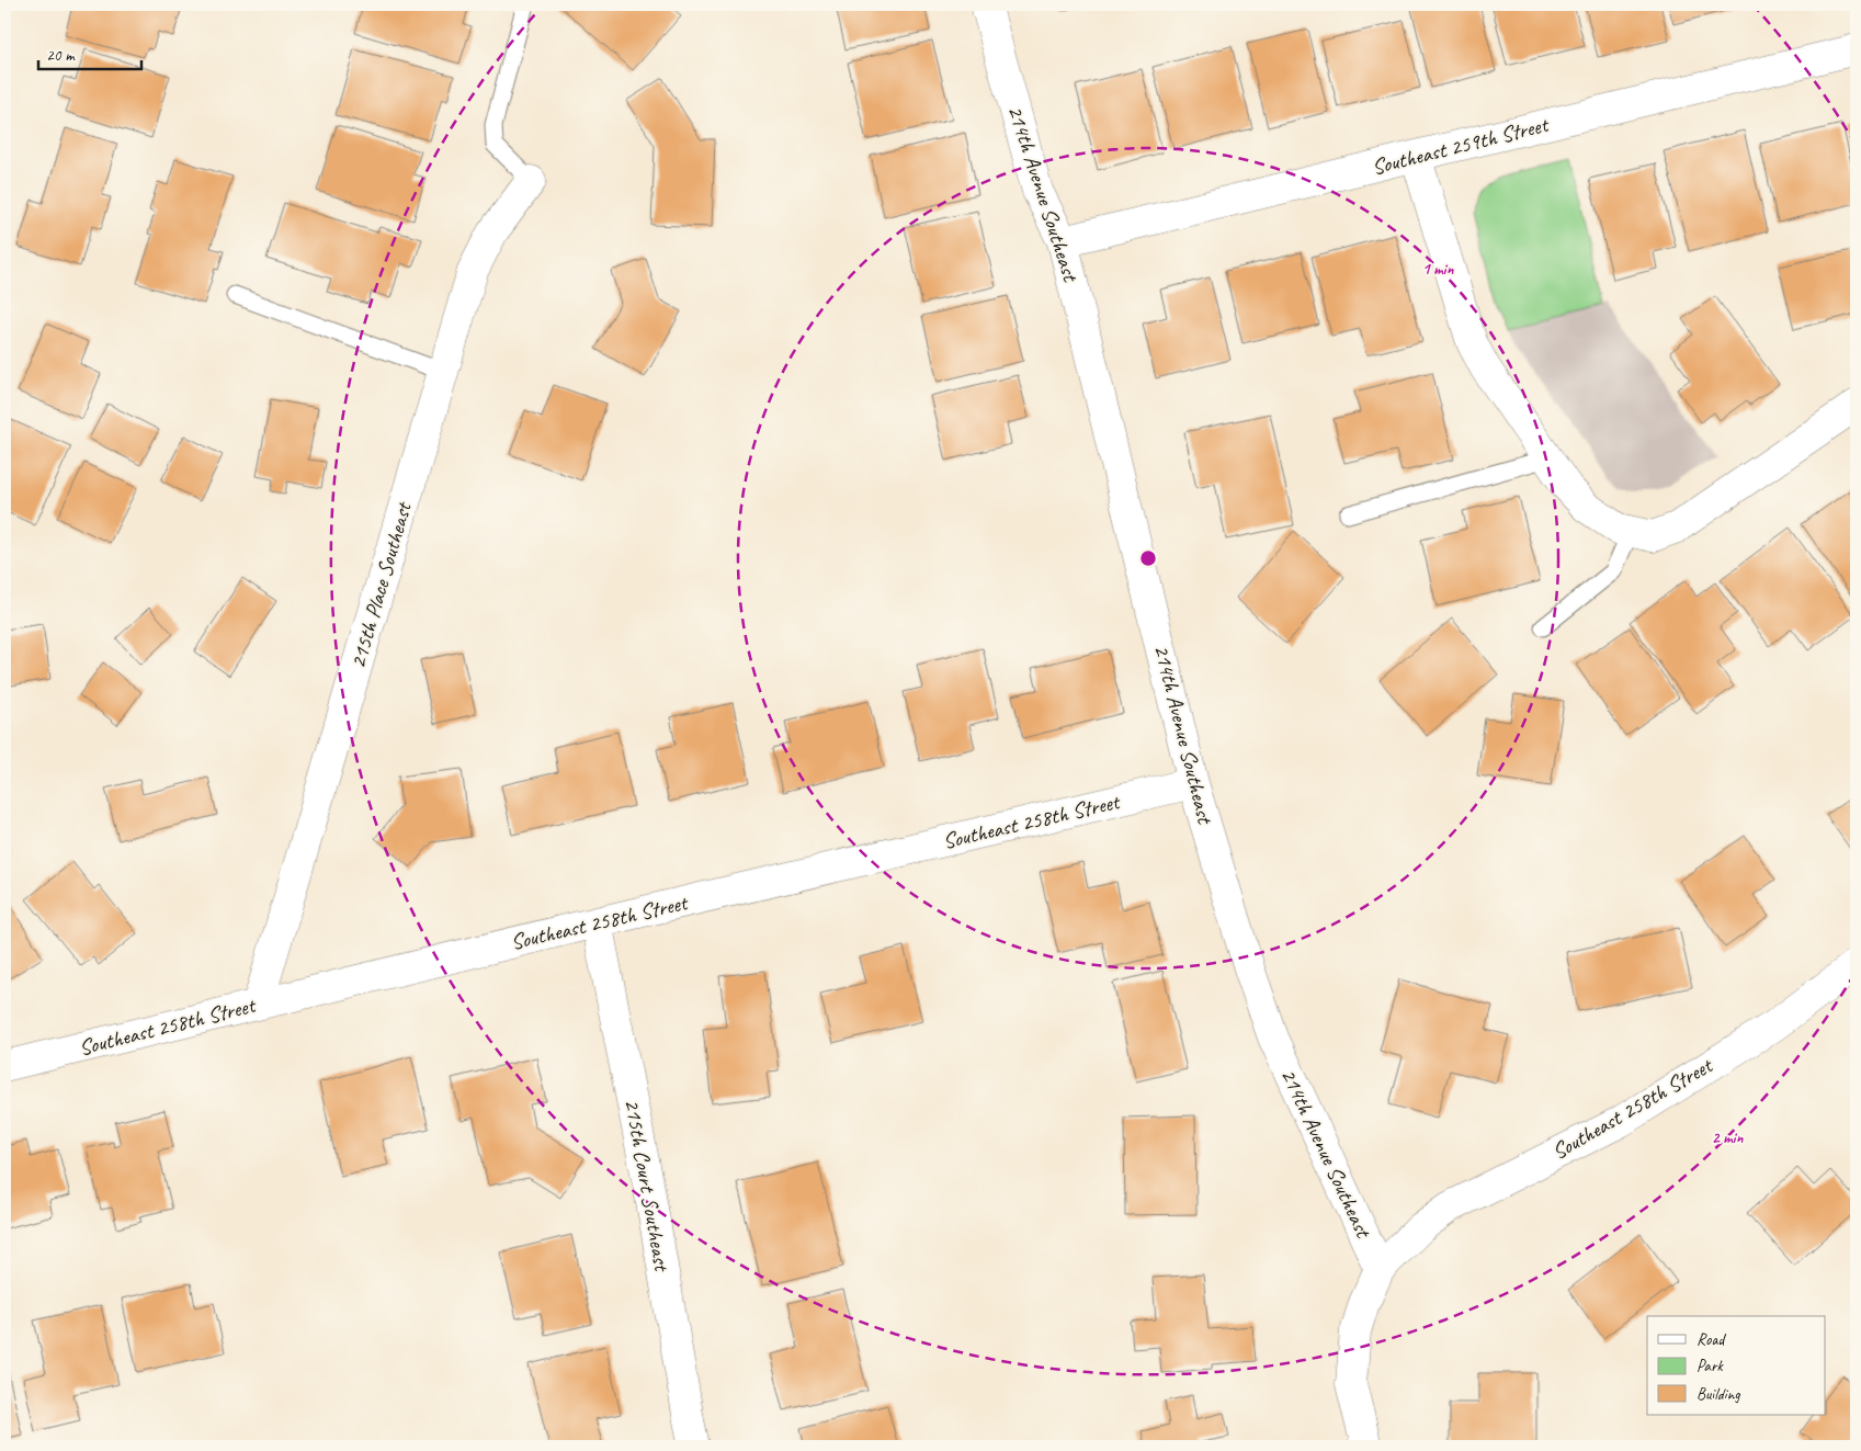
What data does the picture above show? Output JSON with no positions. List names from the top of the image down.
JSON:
{
  "streets": {
    "street": [
      "Southeast 259th Street",
      "214th Avenue Southeast",
      "215th Place Southeast",
      "Southeast 258th Street",
      "215th Court Southeast"
    ]
  },
  "crossings": [
    ["Southeast 259th Street", "214th Avenue Southeast"],
    ["214th Avenue Southeast", "Southeast 258th Street"],
    ["215th Place Southeast", "Southeast 258th Street"],
    ["Southeast 258th Street", "215th Court Southeast"]
  ],
  "legend": ["Road", "Park", "Building"],
  "scale_bar": "20 m",
  "rings": ["1 min", "2 min"]
}
